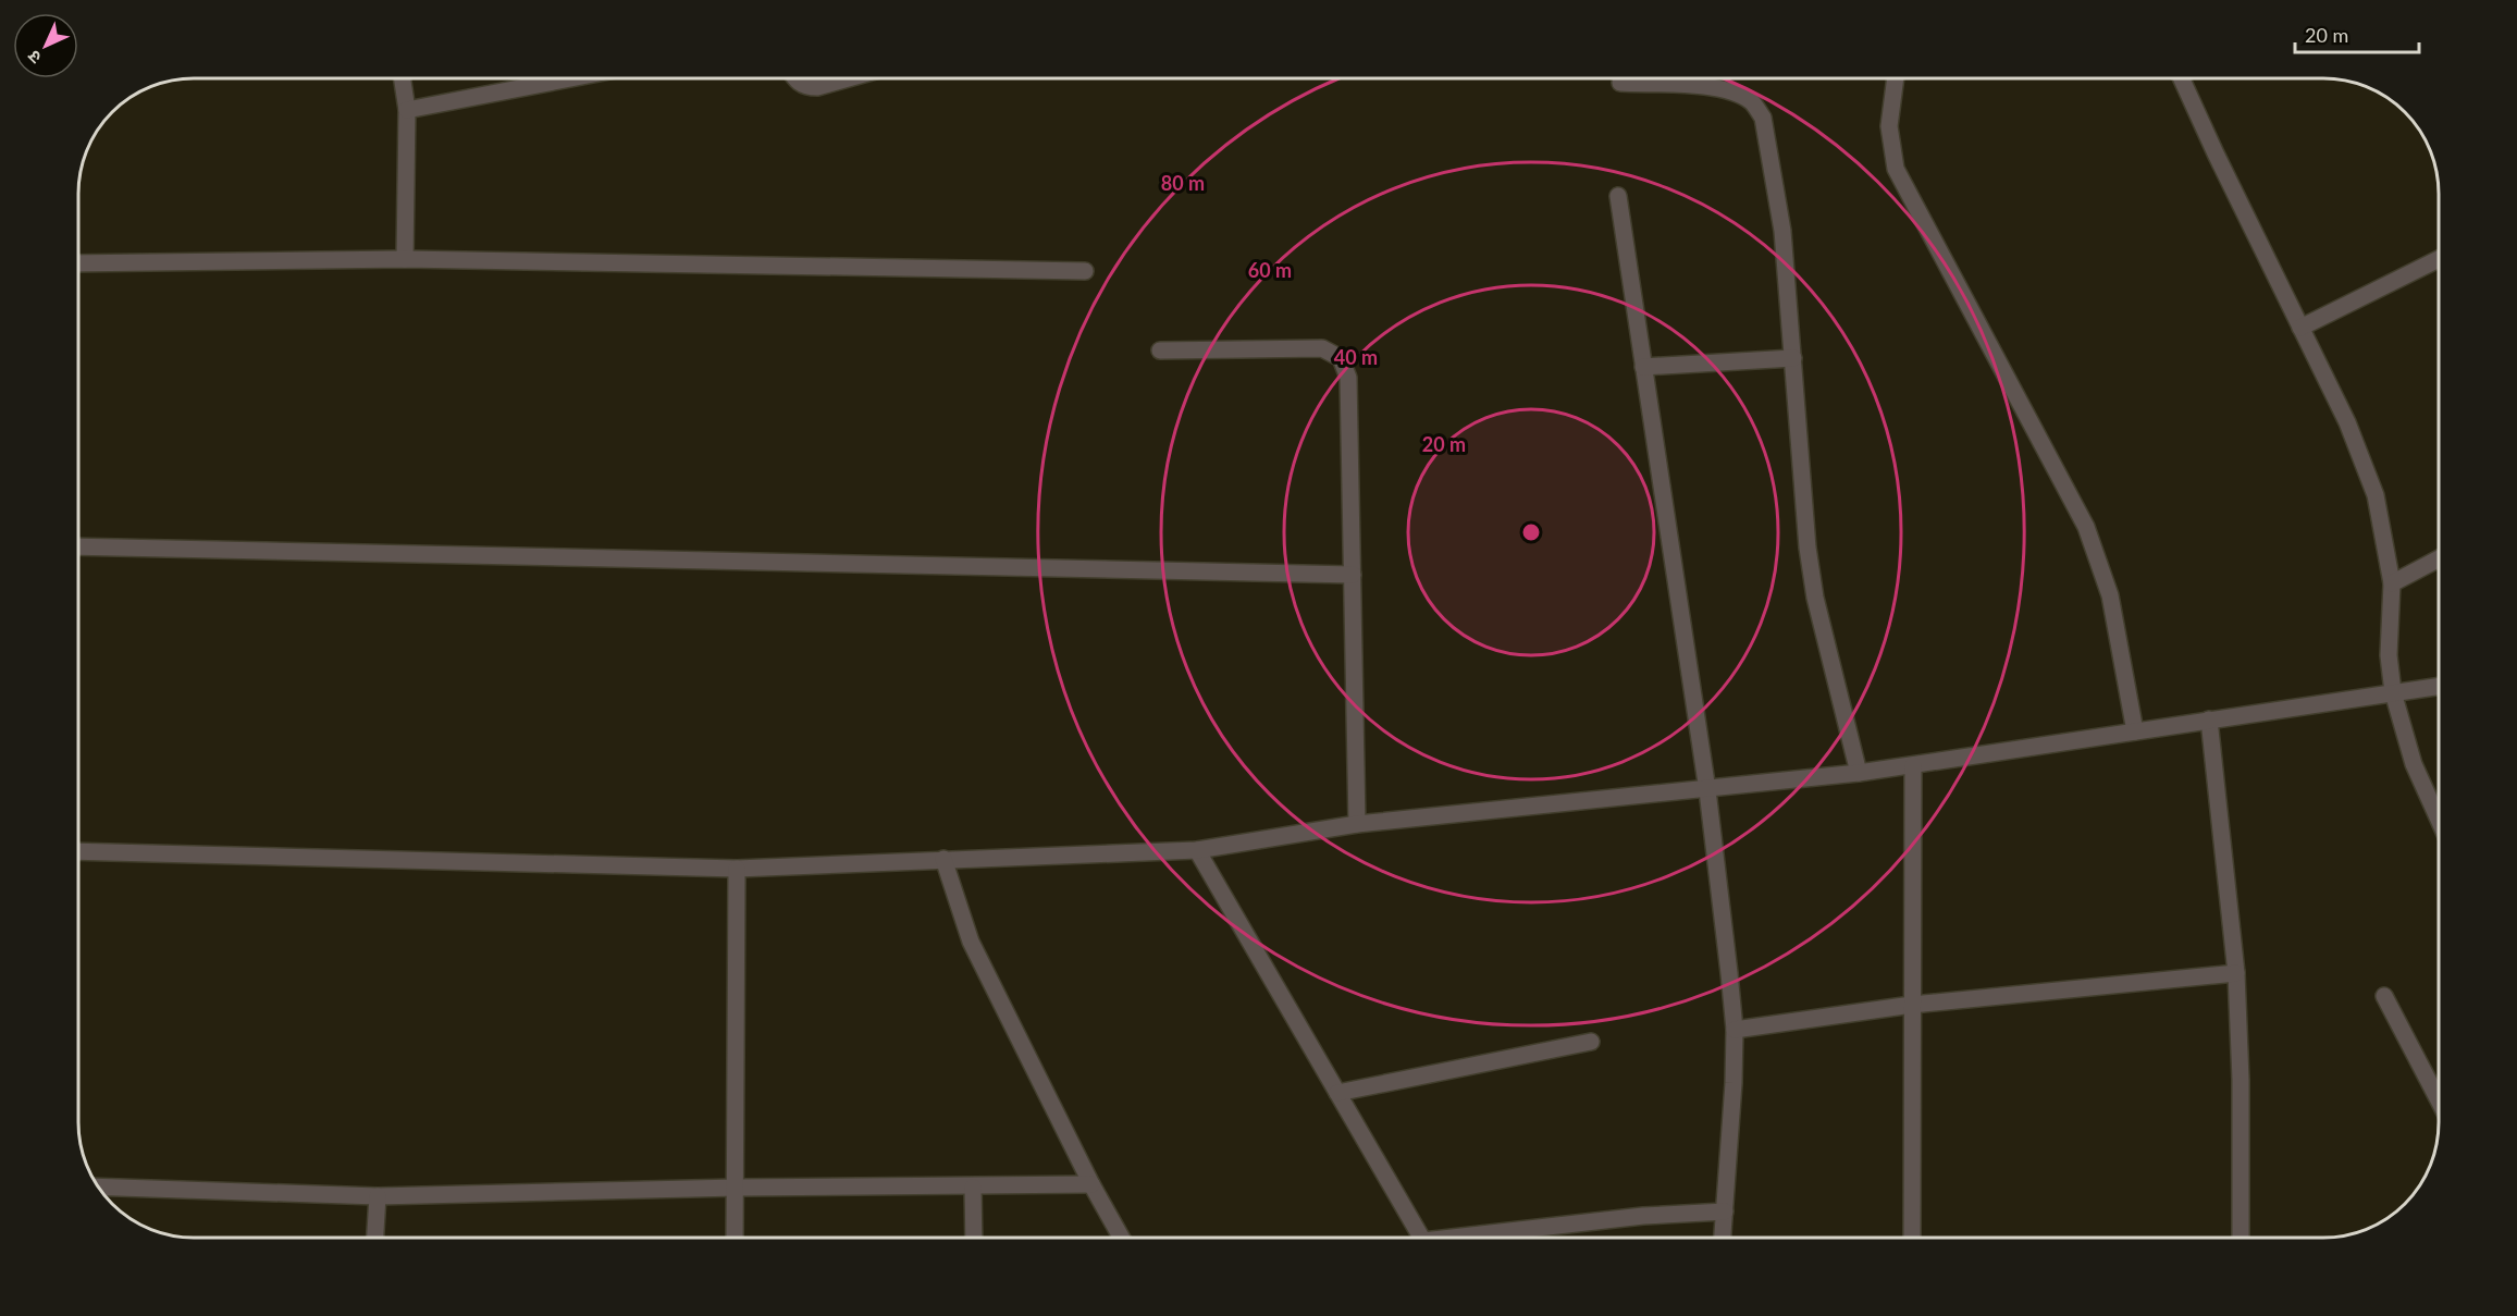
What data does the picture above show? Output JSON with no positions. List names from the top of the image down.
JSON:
{
  "scale_bar": "20 m",
  "north": "bottom left",
  "rings": [
    "80 m",
    "60 m",
    "40 m",
    "20 m"
  ]
}
